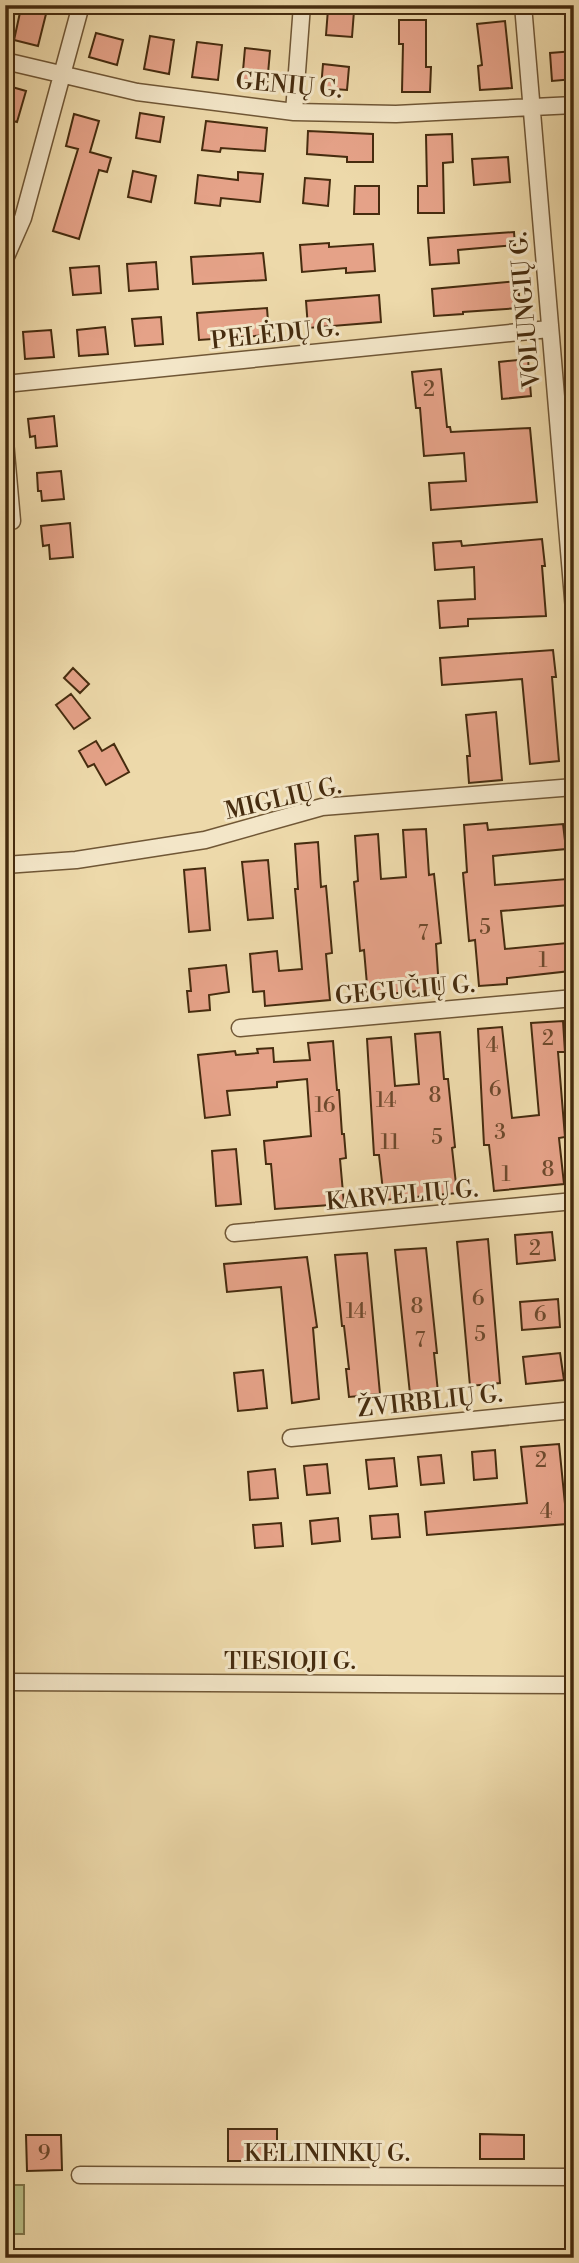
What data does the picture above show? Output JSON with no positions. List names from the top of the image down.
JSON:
{
  "streets": {
    "street": [
      "GENIŲ G.",
      "VOLUNGIŲ G.",
      "PELĖDŲ G.",
      "MIGLIŲ G.",
      "GEGUČIŲ G.",
      "KARVELIŲ G.",
      "ŽVIRBLIŲ G.",
      "TIESIOJI G.",
      "KELININKŲ G."
    ]
  },
  "crossings": [
    ["GENIŲ G.", "VOLUNGIŲ G."],
    ["VOLUNGIŲ G.", "PELĖDŲ G."]
  ],
  "house_numbers": [
    "2",
    "5",
    "7",
    "1",
    "2",
    "4",
    "6",
    "8",
    "14",
    "16",
    "3",
    "5",
    "11",
    "8",
    "1",
    "2",
    "6",
    "8",
    "14",
    "6",
    "5",
    "7",
    "2",
    "4",
    "9"
  ]
}
